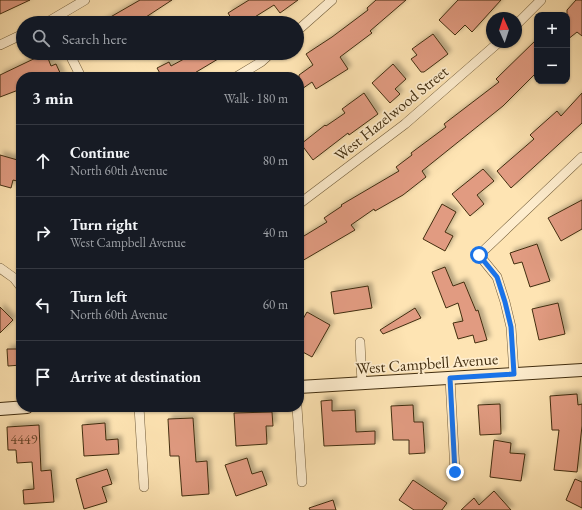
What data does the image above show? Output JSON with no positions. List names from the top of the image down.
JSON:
{
  "streets": {
    "street": ["West Hazelwood Street", "West Campbell Avenue"]
  },
  "house_numbers": ["4449"],
  "north": "top",
  "page": {
    "map_buttons": ["+", "−"],
    "search": "Search here",
    "heading": ["3 min", "Walk · 180 m"],
    "list": [
      ["Continue", "North 60th Avenue", "80 m"],
      ["Turn right", "West Campbell Avenue", "40 m"],
      ["Turn left", "North 60th Avenue", "60 m"],
      "Arrive at destination"
    ]
  }
}
